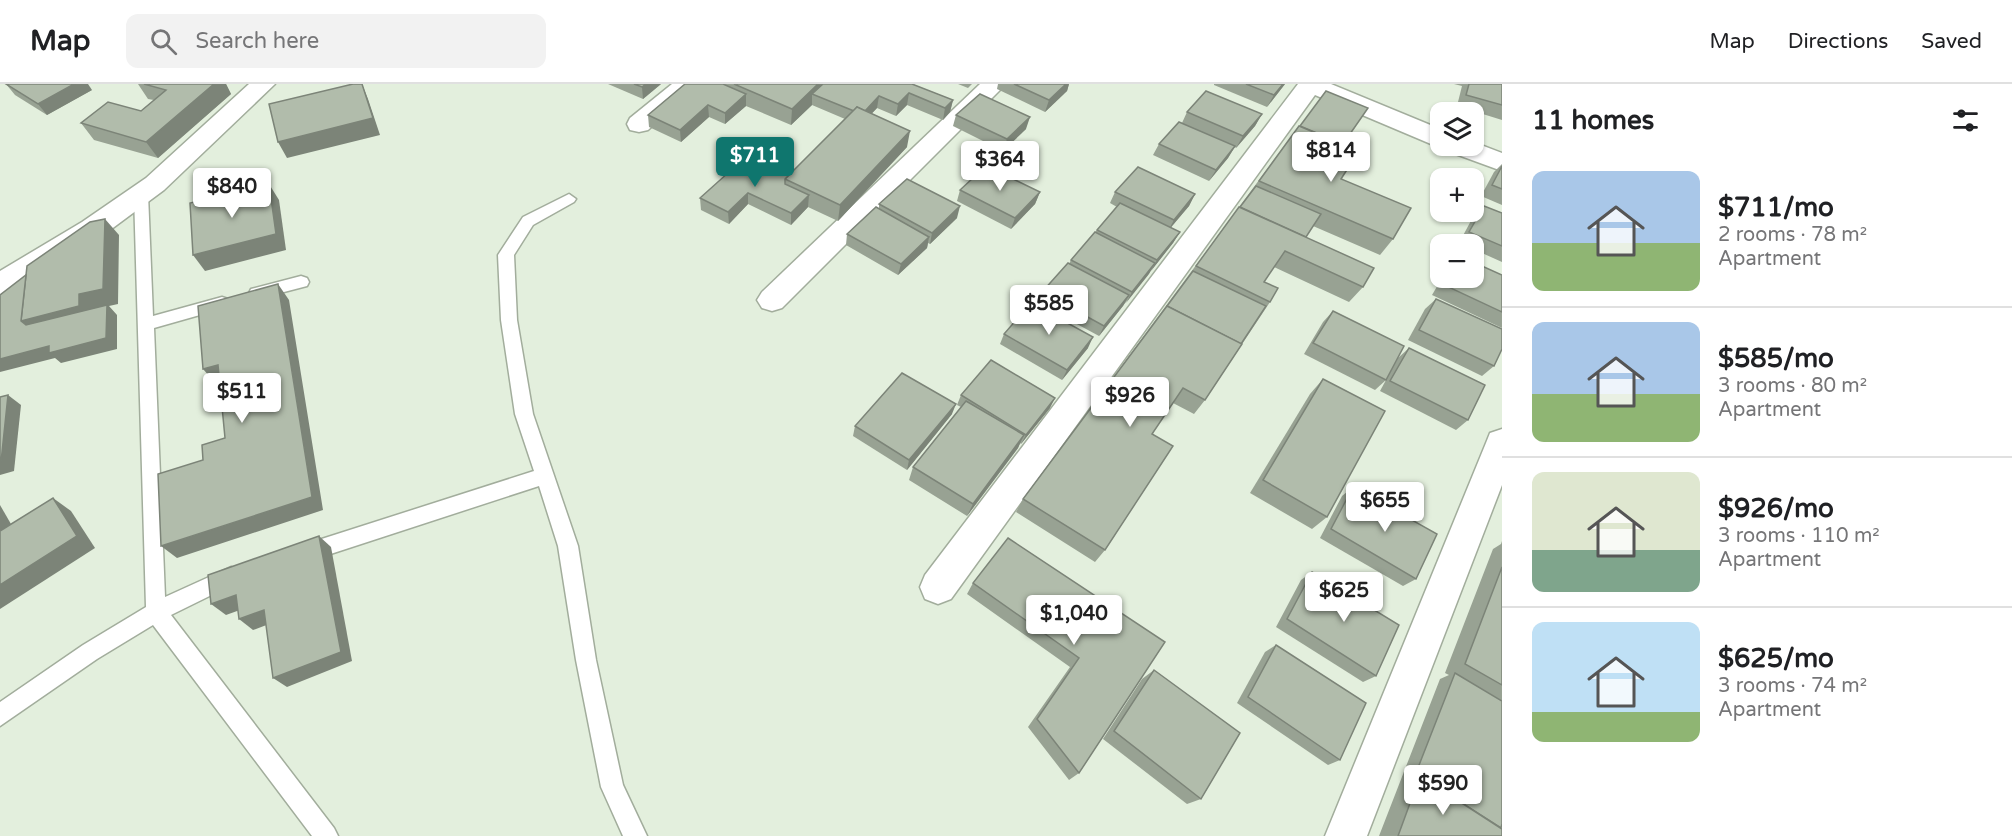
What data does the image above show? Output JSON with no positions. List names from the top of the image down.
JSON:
{
  "page": {
    "header": "Map",
    "search": "Search here",
    "nav": ["Map", "Directions", "Saved"],
    "heading": "11 homes",
    "map_buttons": ["+", "−"],
    "price": [
      "$814",
      "$711",
      "$364",
      "$840",
      "$585",
      "$511",
      "$926",
      "$655",
      "$625",
      "$1,040",
      "$590"
    ],
    "list": [
      {
        "name": "$711/mo",
        "note": "2 rooms · 78 m² · Apartment"
      },
      {
        "name": "$585/mo",
        "note": "3 rooms · 80 m² · Apartment"
      },
      {
        "name": "$926/mo",
        "note": "3 rooms · 110 m² · Apartment"
      },
      {
        "name": "$625/mo",
        "note": "3 rooms · 74 m² · Apartment"
      }
    ]
  }
}
